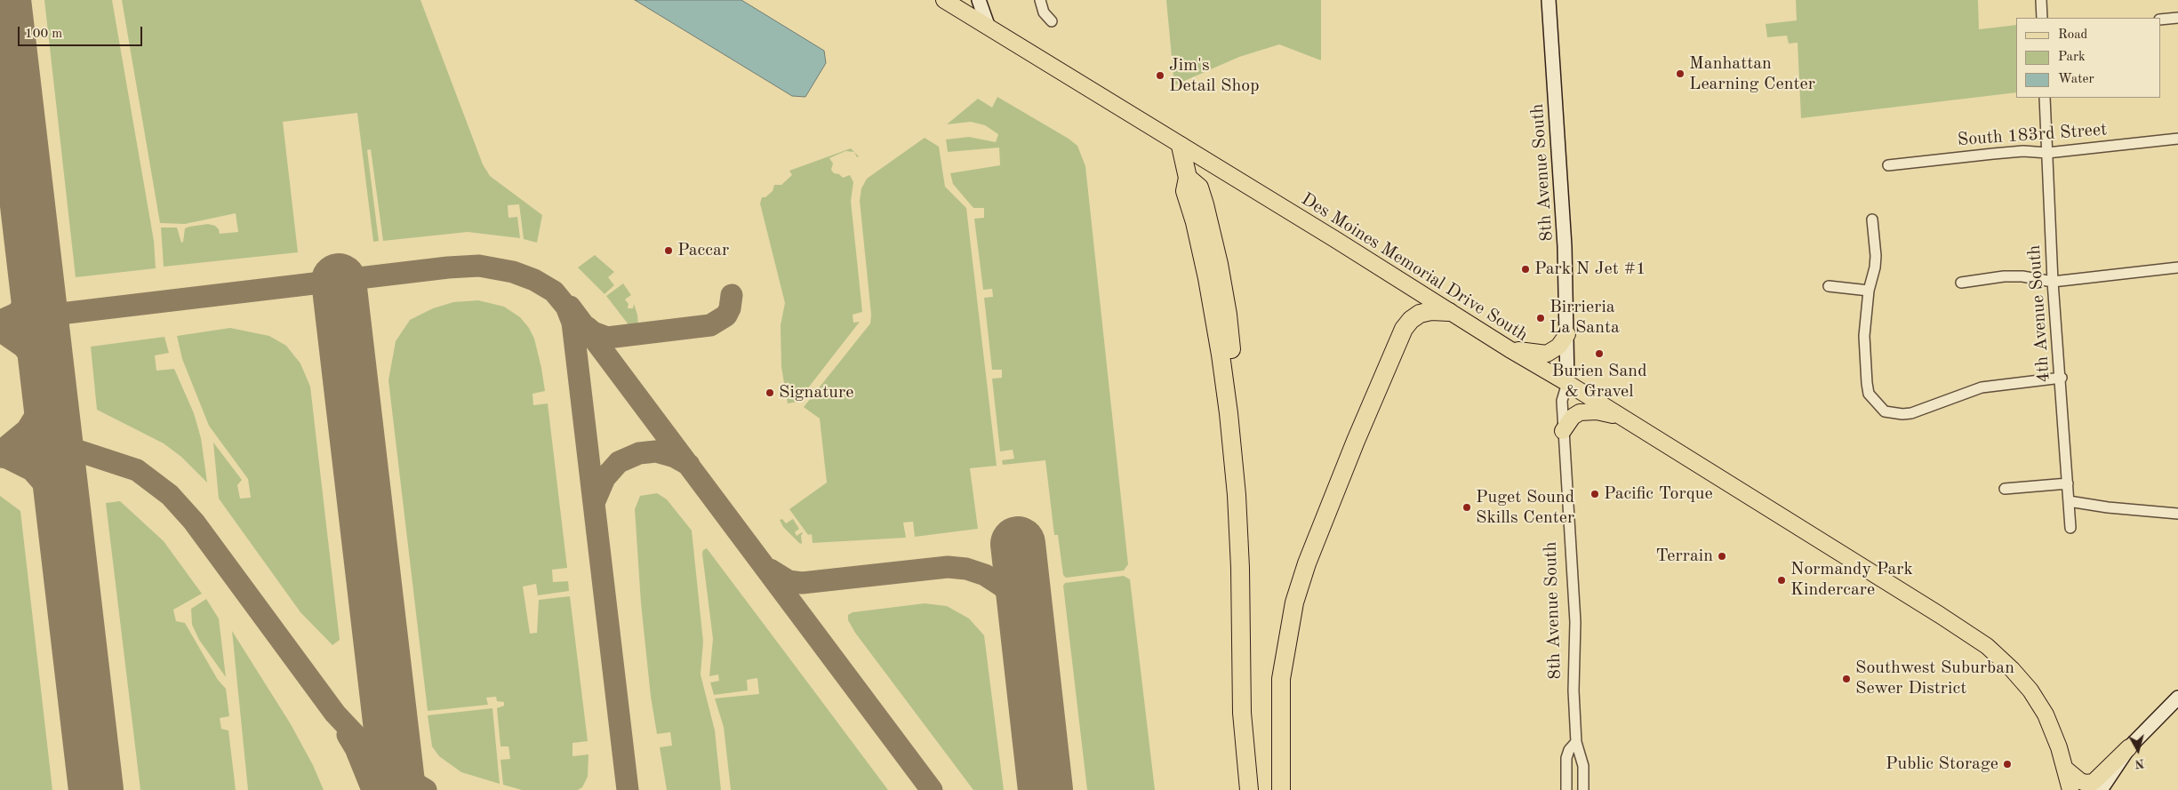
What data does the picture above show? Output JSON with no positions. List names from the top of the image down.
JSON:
{
  "streets": {
    "main road": ["Des Moines Memorial Drive South"],
    "street": ["South 183rd Street", "8th Avenue South", "4th Avenue South"]
  },
  "crossings": [
    ["South 183rd Street", "4th Avenue South"],
    ["8th Avenue South", "Des Moines Memorial Drive South"]
  ],
  "places": [
    "Manhattan Learning Center",
    "Jim's Detail Shop",
    "Paccar",
    "Park N Jet #1",
    "Birrieria La Santa",
    "Burien Sand & Gravel",
    "Signature",
    "Pacific Torque",
    "Puget Sound Skills Center",
    "Terrain",
    "Normandy Park Kindercare",
    "Southwest Suburban Sewer District",
    "Public Storage"
  ],
  "legend": ["Road", "Park", "Water"],
  "scale_bar": "100 m",
  "north": "bottom"
}
